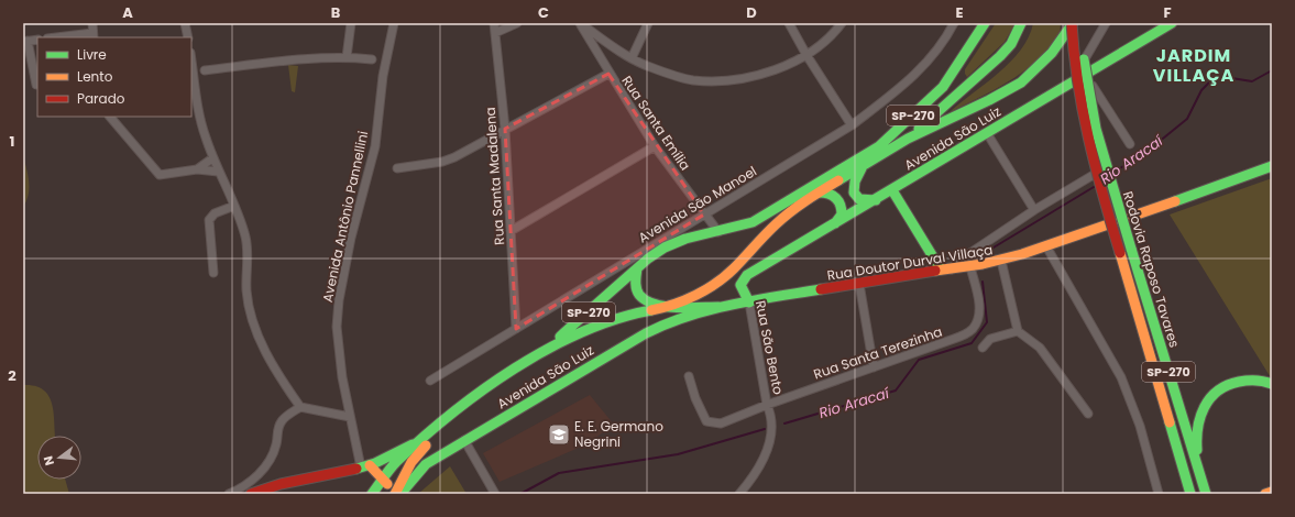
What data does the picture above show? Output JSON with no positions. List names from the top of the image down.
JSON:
{
  "streets": {
    "main road": [
      "SP-270",
      "Avenida São Luiz",
      "Rua Doutor Durval Villaça",
      "Rodovia Raposo Tavares",
      "Rua São Bento"
    ],
    "street": [
      "Rua Santa Emília",
      "Rua Santa Madalena",
      "Avenida São Manoel",
      "Avenida Antônio Pannellini",
      "Rua Santa Terezinha"
    ]
  },
  "crossings": [
    ["SP-270", "Rua Santa Emília"],
    ["SP-270", "Rodovia Raposo Tavares"],
    ["Rua Santa Emília", "Avenida São Manoel"],
    ["Avenida São Luiz", "Rua Doutor Durval Villaça"],
    ["Avenida São Luiz", "Rua São Bento"],
    ["Rua Santa Madalena", "Avenida São Manoel"],
    ["Rua Doutor Durval Villaça", "Rua São Bento"],
    ["Rua Doutor Durval Villaça", "Rua Santa Terezinha"],
    ["Rua São Bento", "Rua Santa Terezinha"]
  ],
  "districts": ["JARDIM VILLAÇA"],
  "water": ["Rio Aracaí"],
  "places": {
    "school or university": ["E. E. Germano Negrini"]
  },
  "legend": ["Livre", "Lento", "Parado"],
  "north": "left",
  "grid": {
    "columns": [
      "A",
      "B",
      "C",
      "D",
      "E",
      "F"
    ],
    "rows": ["1", "2"]
  }
}
